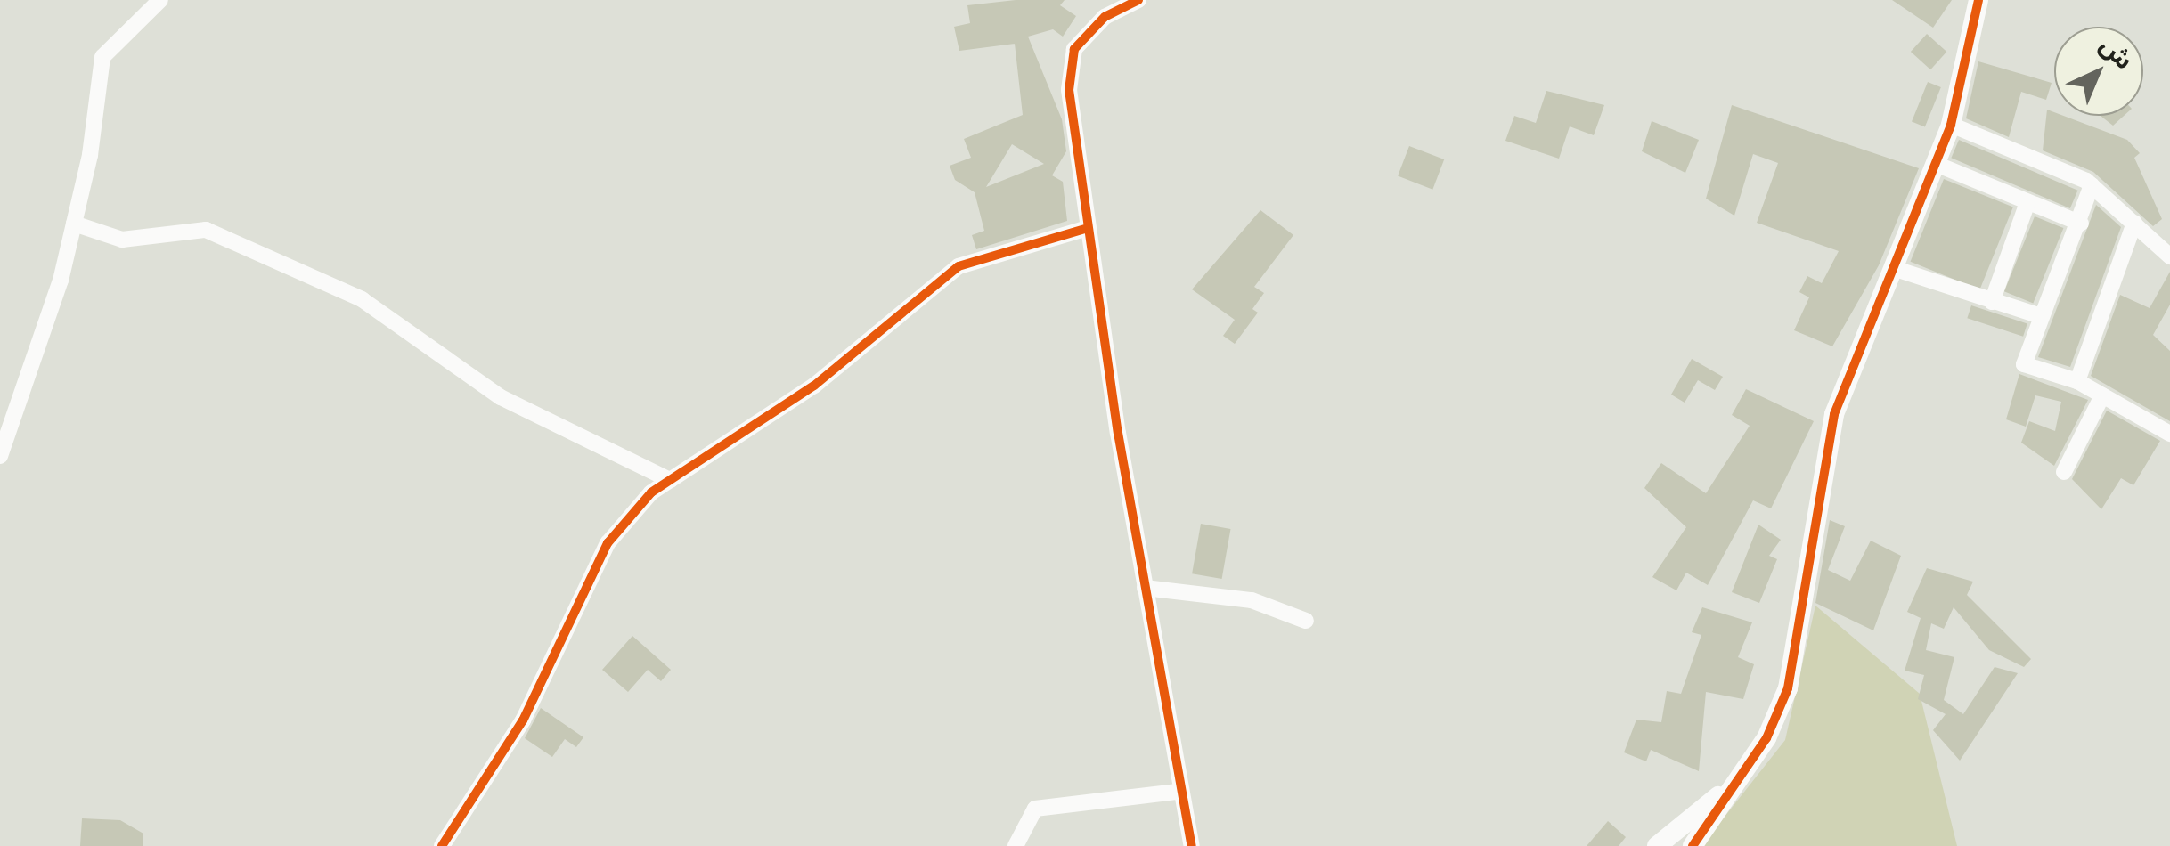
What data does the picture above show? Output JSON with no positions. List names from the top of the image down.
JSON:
{
  "north": "top right"
}
